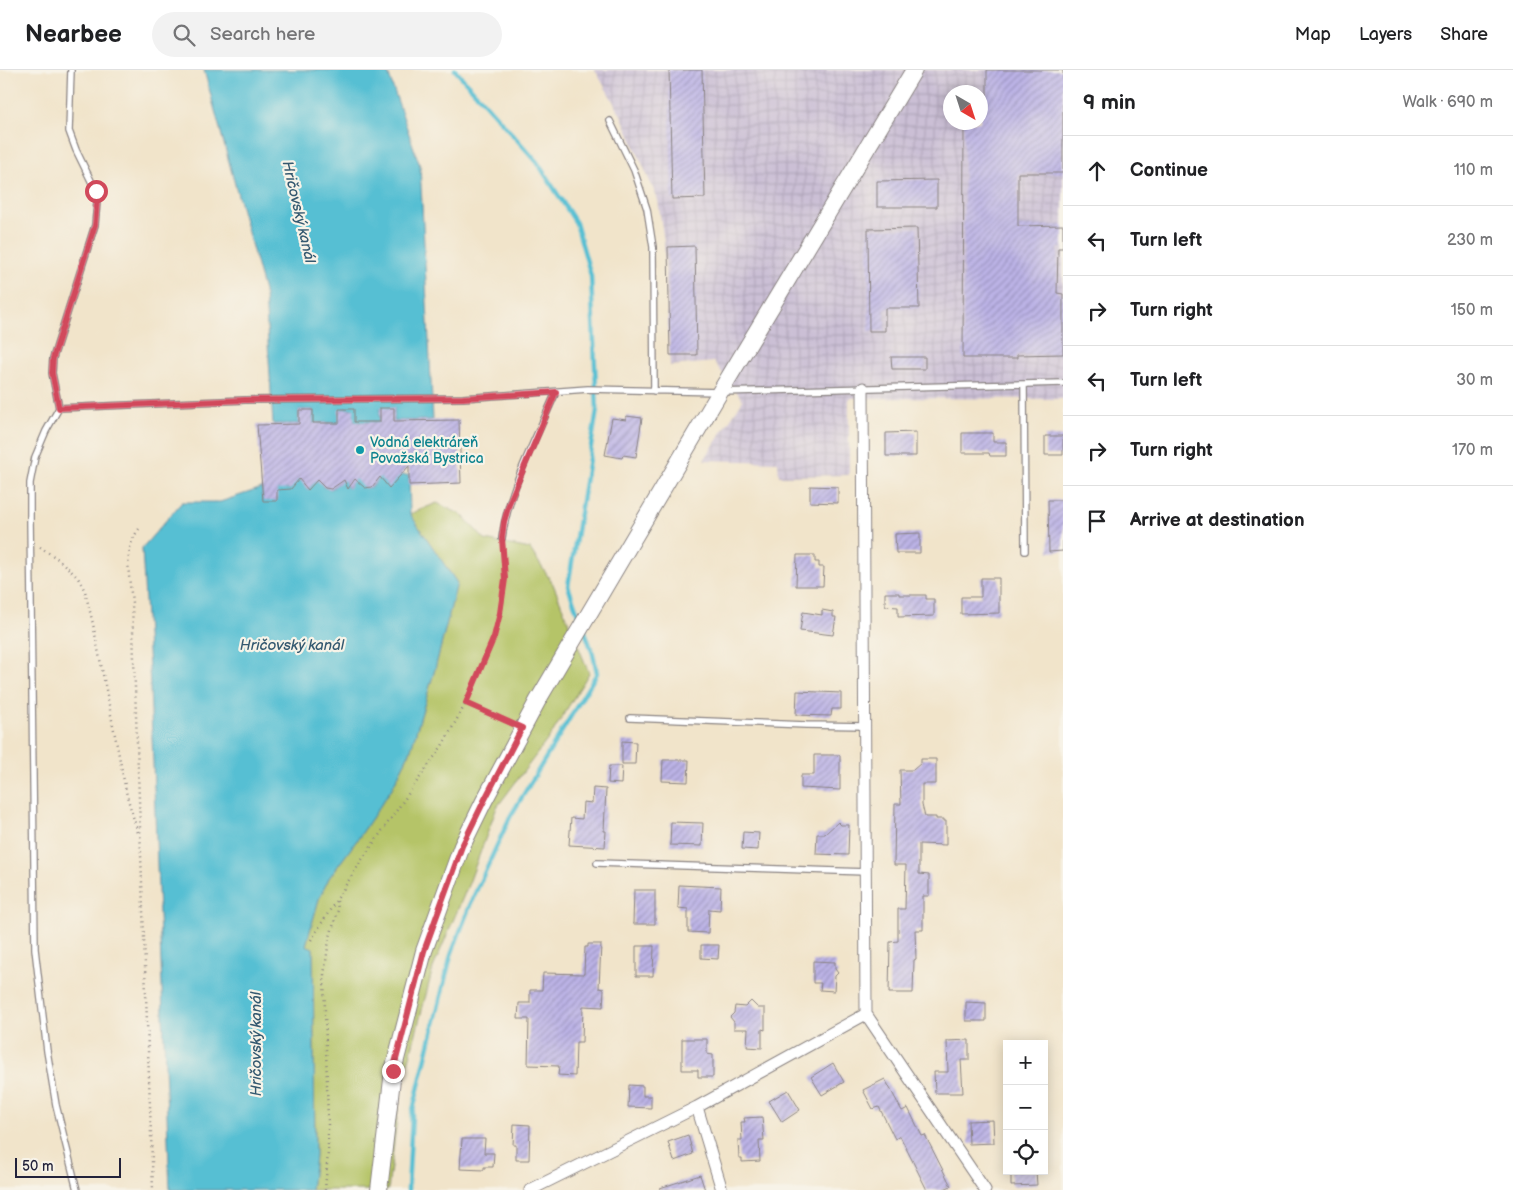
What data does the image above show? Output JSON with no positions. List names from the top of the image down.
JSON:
{
  "water": ["Hričovský kanál"],
  "places": ["Vodná elektráreň Považská Bystrica"],
  "scale_bar": "50 m",
  "north": "bottom right",
  "page": {
    "header": "Nearbee",
    "search": "Search here",
    "nav": ["Map", "Layers", "Share"],
    "heading": ["9 min", "Walk · 690 m"],
    "list": [
      ["Continue", "110 m"],
      ["Turn left", "230 m"],
      ["Turn right", "150 m"],
      ["Turn left", "30 m"],
      ["Turn right", "170 m"],
      "Arrive at destination"
    ],
    "map_buttons": ["+", "−"],
    "scale": "50 m"
  }
}
